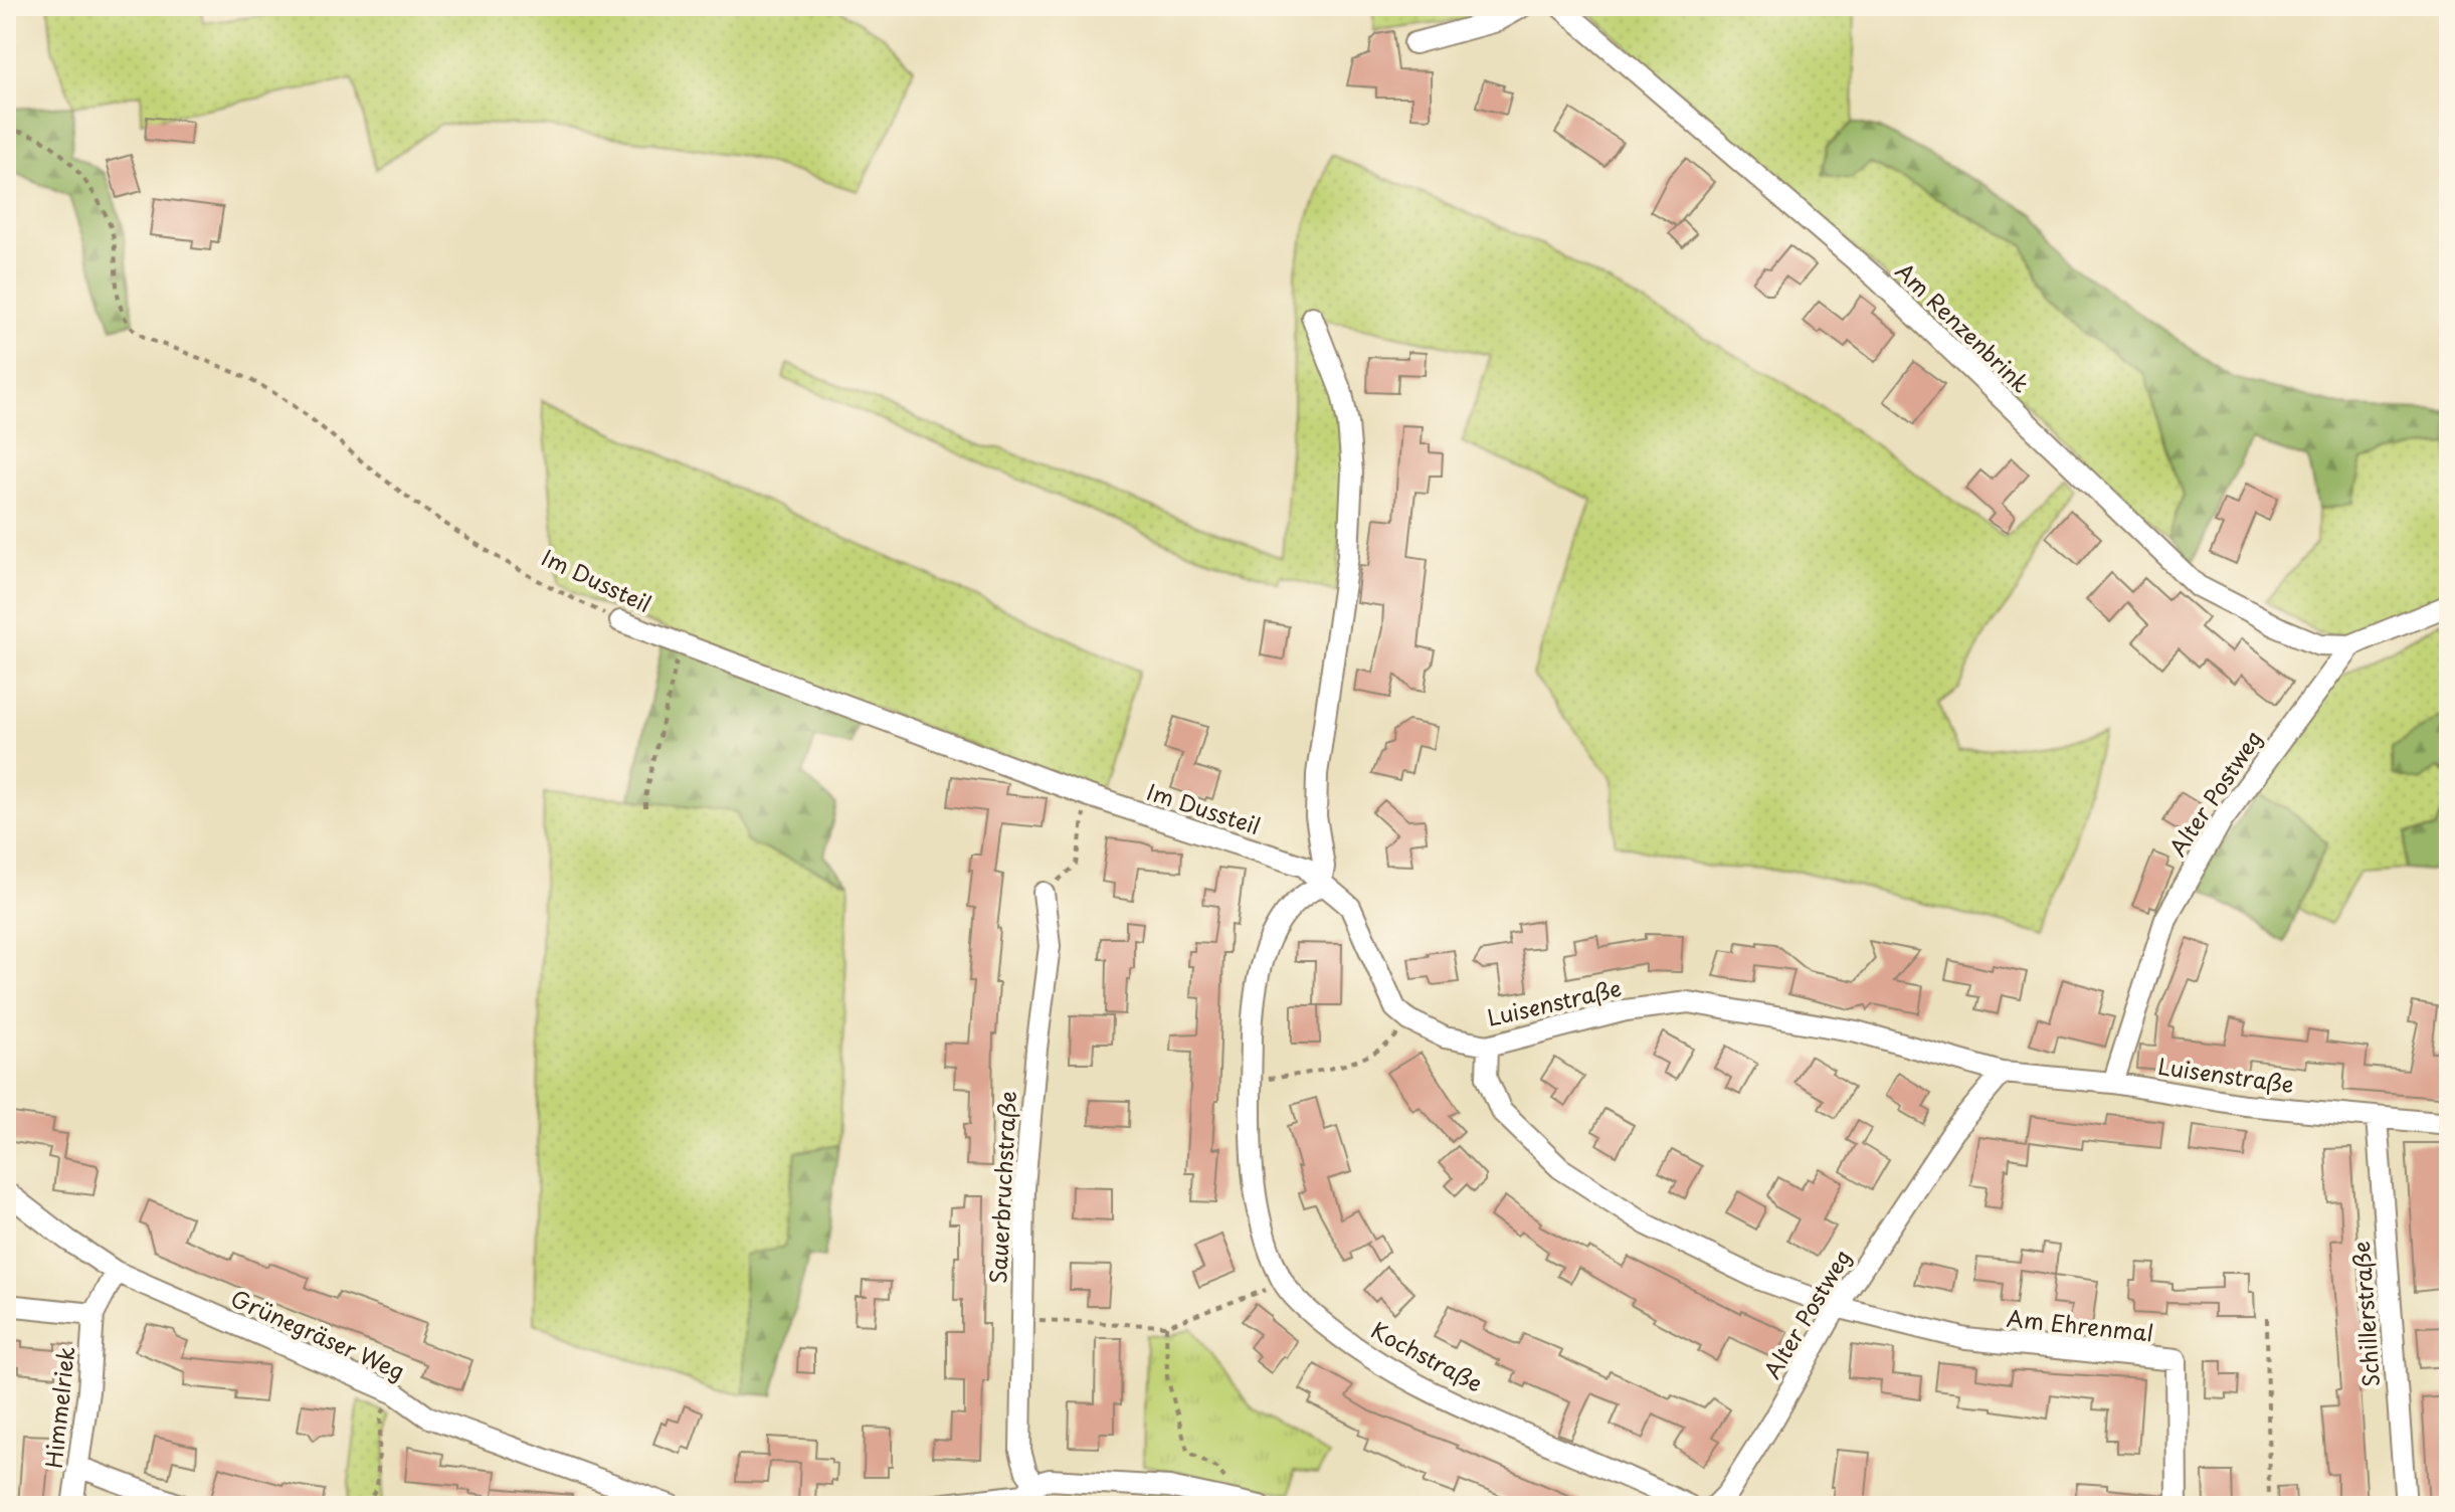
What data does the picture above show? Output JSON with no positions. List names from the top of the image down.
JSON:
{
  "streets": {
    "street": [
      "Am Renzenbrink",
      "Im Dussteil",
      "Alter Postweg",
      "Luisenstraße",
      "Sauerbruchstraße",
      "Schillerstraße",
      "Am Ehrenmal",
      "Grünegräser Weg",
      "Kochstraße",
      "Himmelriek"
    ]
  },
  "crossings": [
    ["Am Renzenbrink", "Alter Postweg"],
    ["Im Dussteil", "Luisenstraße"],
    ["Im Dussteil", "Kochstraße"],
    ["Alter Postweg", "Luisenstraße"],
    ["Alter Postweg", "Am Ehrenmal"],
    ["Luisenstraße", "Schillerstraße"],
    ["Luisenstraße", "Kochstraße"],
    ["Grünegräser Weg", "Himmelriek"]
  ]
}
